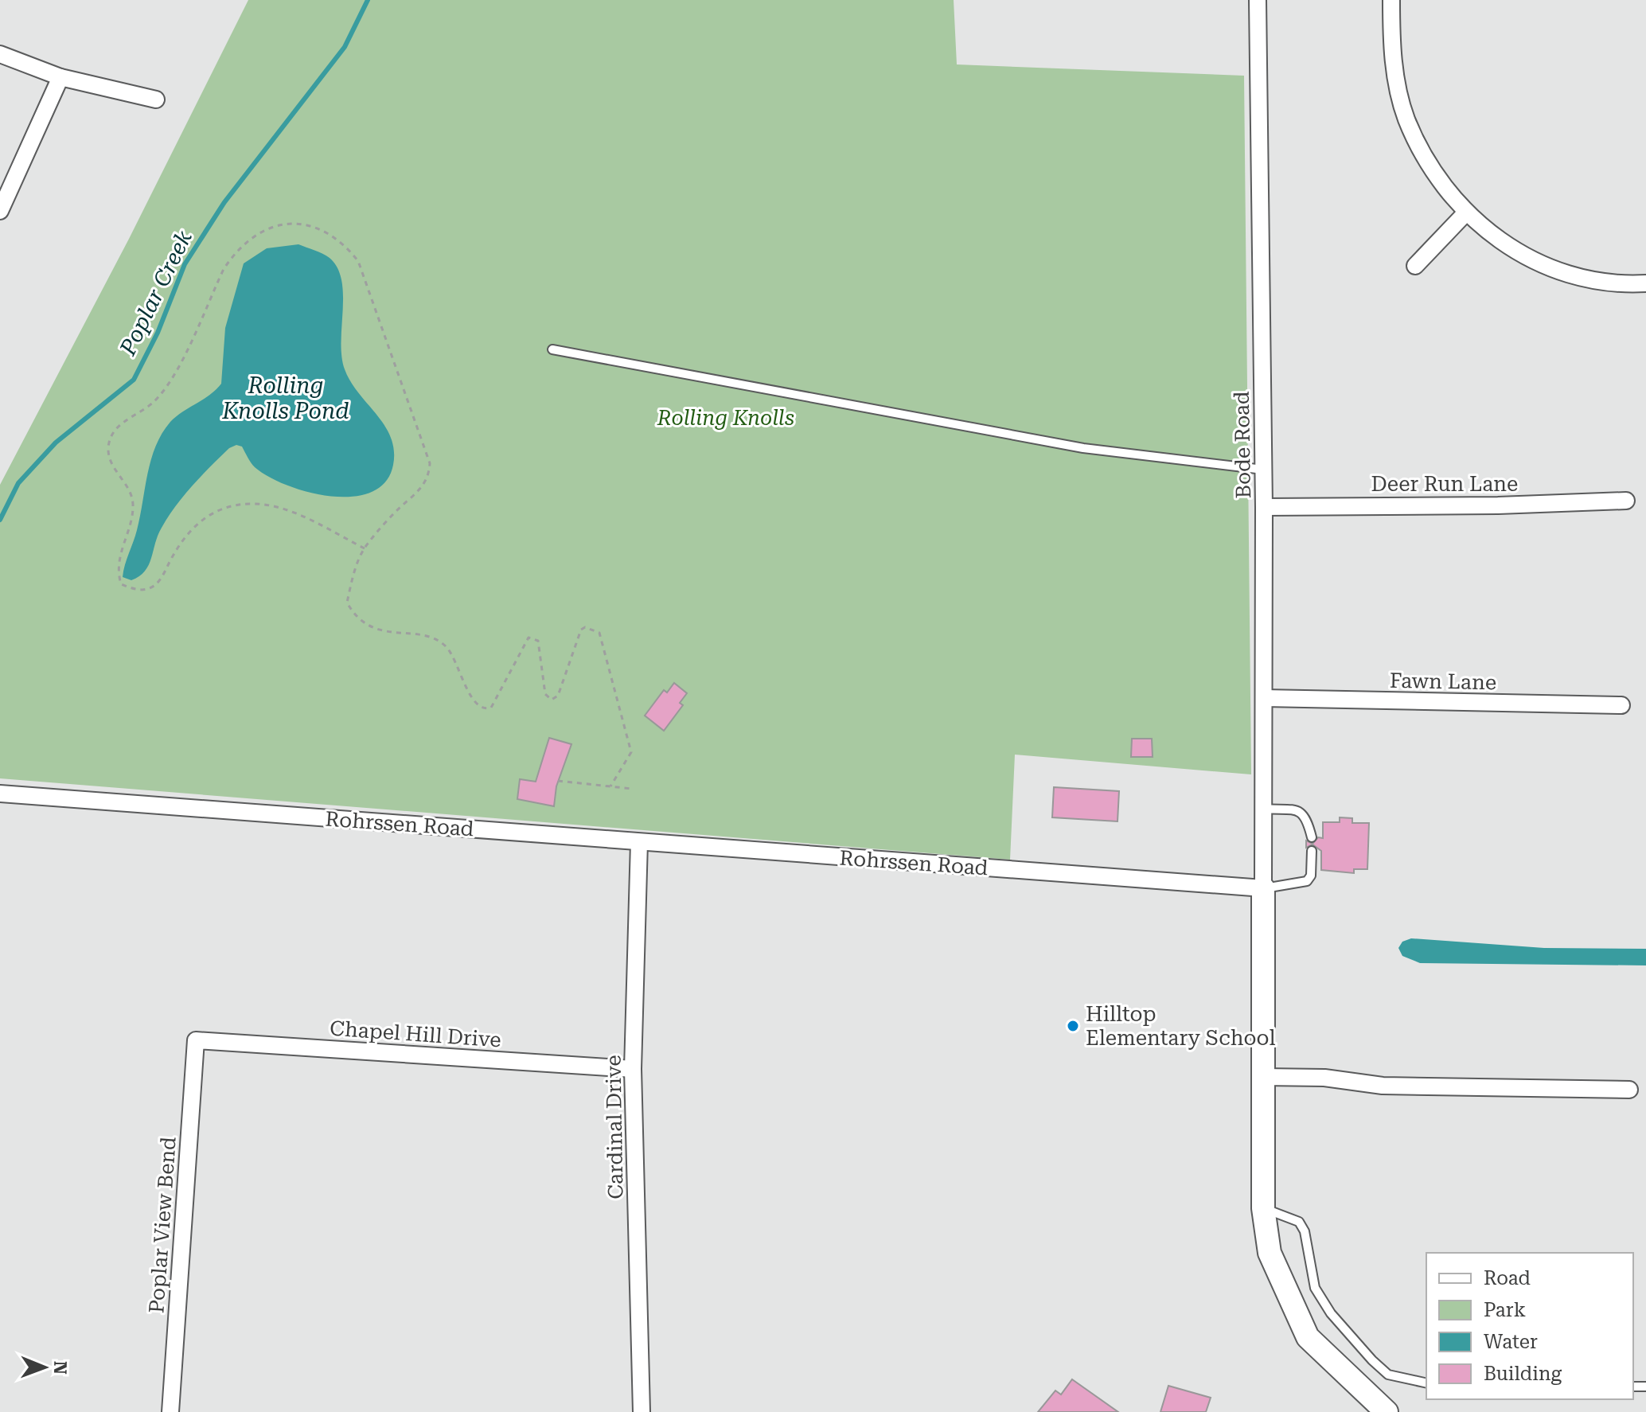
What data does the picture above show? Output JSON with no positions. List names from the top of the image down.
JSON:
{
  "streets": {
    "street": [
      "Bode Road",
      "Deer Run Lane",
      "Fawn Lane",
      "Rohrssen Road",
      "Chapel Hill Drive",
      "Cardinal Drive",
      "Poplar View Bend"
    ]
  },
  "crossings": [
    ["Bode Road", "Deer Run Lane"],
    ["Bode Road", "Fawn Lane"],
    ["Bode Road", "Rohrssen Road"],
    ["Rohrssen Road", "Cardinal Drive"],
    ["Chapel Hill Drive", "Cardinal Drive"],
    ["Chapel Hill Drive", "Poplar View Bend"]
  ],
  "water": ["Poplar Creek", "Rolling Knolls Pond"],
  "parks": ["Rolling Knolls"],
  "places": ["Hilltop Elementary School"],
  "legend": [
    "Road",
    "Park",
    "Water",
    "Building"
  ],
  "north": "right"
}
